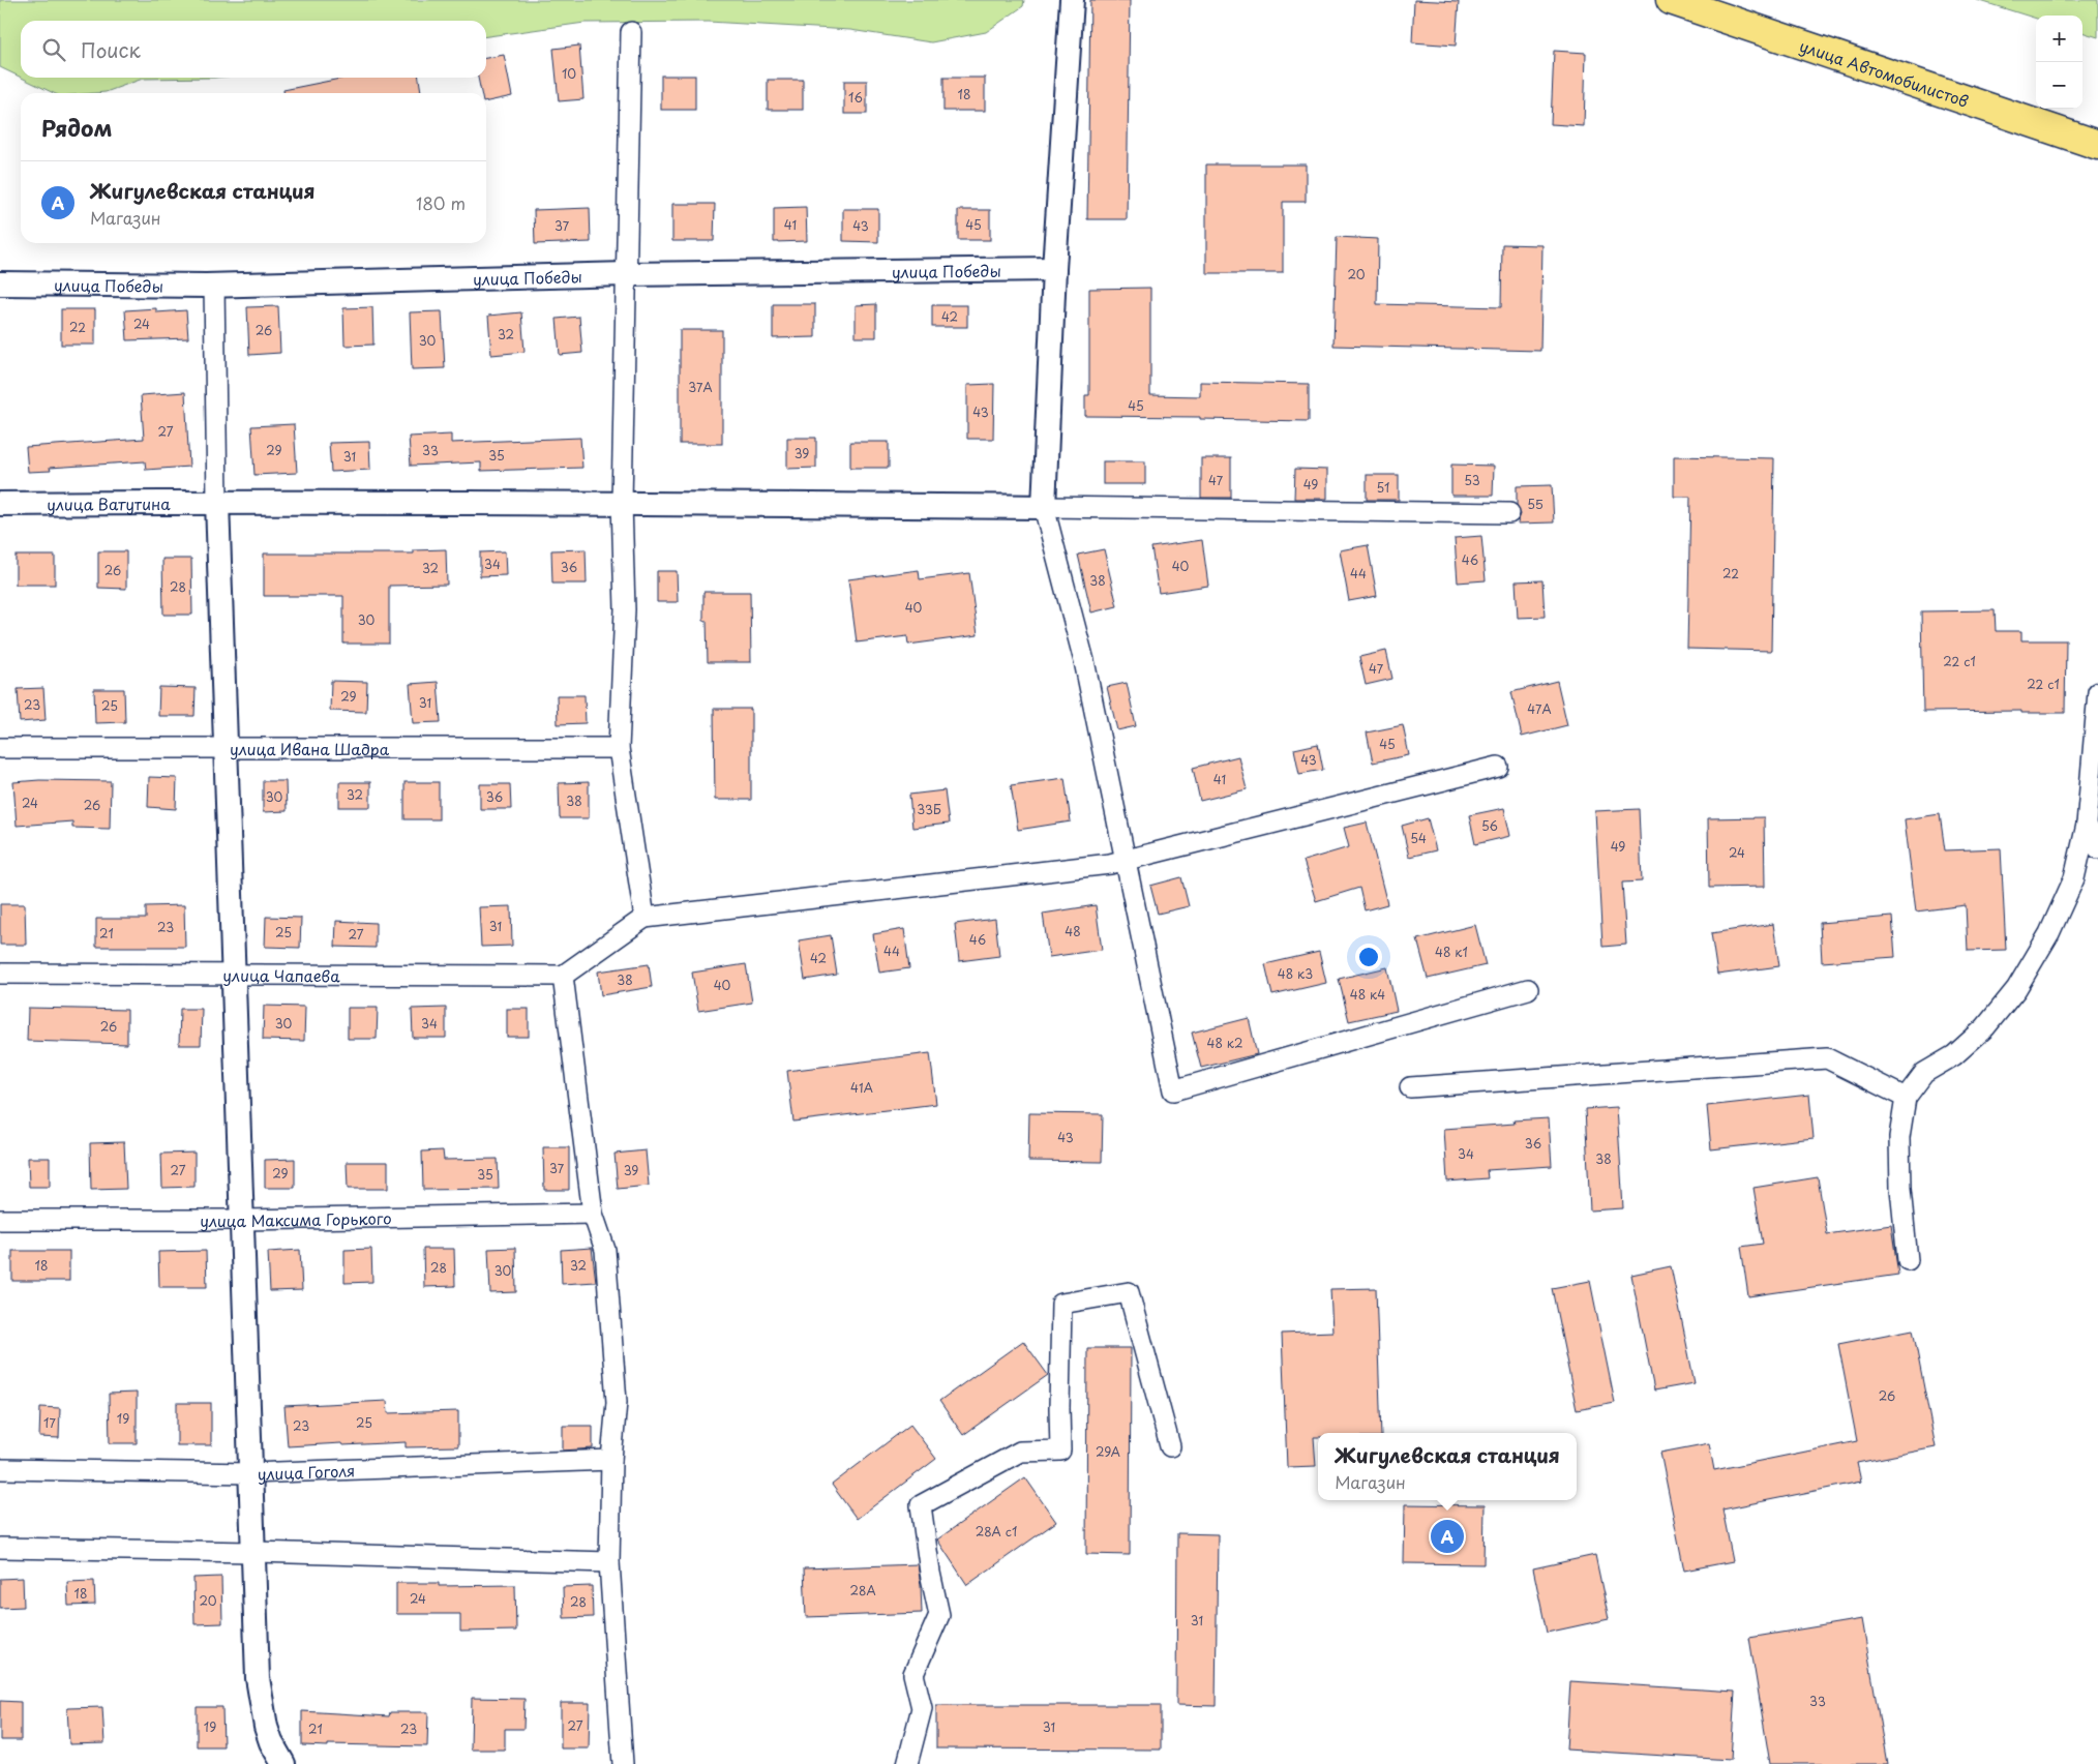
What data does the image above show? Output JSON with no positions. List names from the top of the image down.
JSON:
{
  "streets": {
    "main road": ["улица Автомобилистов"],
    "street": [
      "улица Победы",
      "улица Ватутина",
      "улица Ивана Шадра",
      "улица Чапаева",
      "улица Максима Горького",
      "улица Гоголя"
    ]
  },
  "house_numbers": [
    "10",
    "18",
    "16",
    "41",
    "45",
    "37",
    "43",
    "20",
    "42",
    "24",
    "22",
    "26",
    "32",
    "30",
    "37А",
    "45",
    "43",
    "27",
    "29",
    "33",
    "39",
    "35",
    "31",
    "47",
    "53",
    "49",
    "51",
    "55",
    "46",
    "34",
    "40",
    "36",
    "32",
    "26",
    "44",
    "22",
    "38",
    "28",
    "40",
    "30",
    "22 с1",
    "47",
    "22 с1",
    "29",
    "31",
    "23",
    "25",
    "47А",
    "45",
    "43",
    "41",
    "32",
    "30",
    "36",
    "38",
    "24",
    "26",
    "33Б",
    "56",
    "54",
    "49",
    "24",
    "31",
    "23",
    "48",
    "25",
    "21",
    "27",
    "46",
    "44",
    "48 к1",
    "42",
    "48 к3",
    "38",
    "40",
    "48 к4",
    "30",
    "34",
    "26",
    "48 к2",
    "41А",
    "43",
    "36",
    "34",
    "38",
    "37",
    "27",
    "39",
    "29",
    "35",
    "18",
    "32",
    "28",
    "30",
    "26",
    "19",
    "17",
    "25",
    "23",
    "29А",
    "28А с1",
    "28А",
    "18",
    "24",
    "20",
    "28",
    "31",
    "33",
    "27",
    "19",
    "31",
    "21",
    "23"
  ],
  "page": {
    "map_buttons": ["+", "−"],
    "search": "Поиск",
    "heading": "Рядом",
    "list": [
      {
        "mark": "A",
        "name": "Жигулевская станция",
        "note": "Магазин",
        "value": "180 m"
      }
    ],
    "popup": ["Жигулевская станция", "Магазин"],
    "pins": "A"
  }
}
